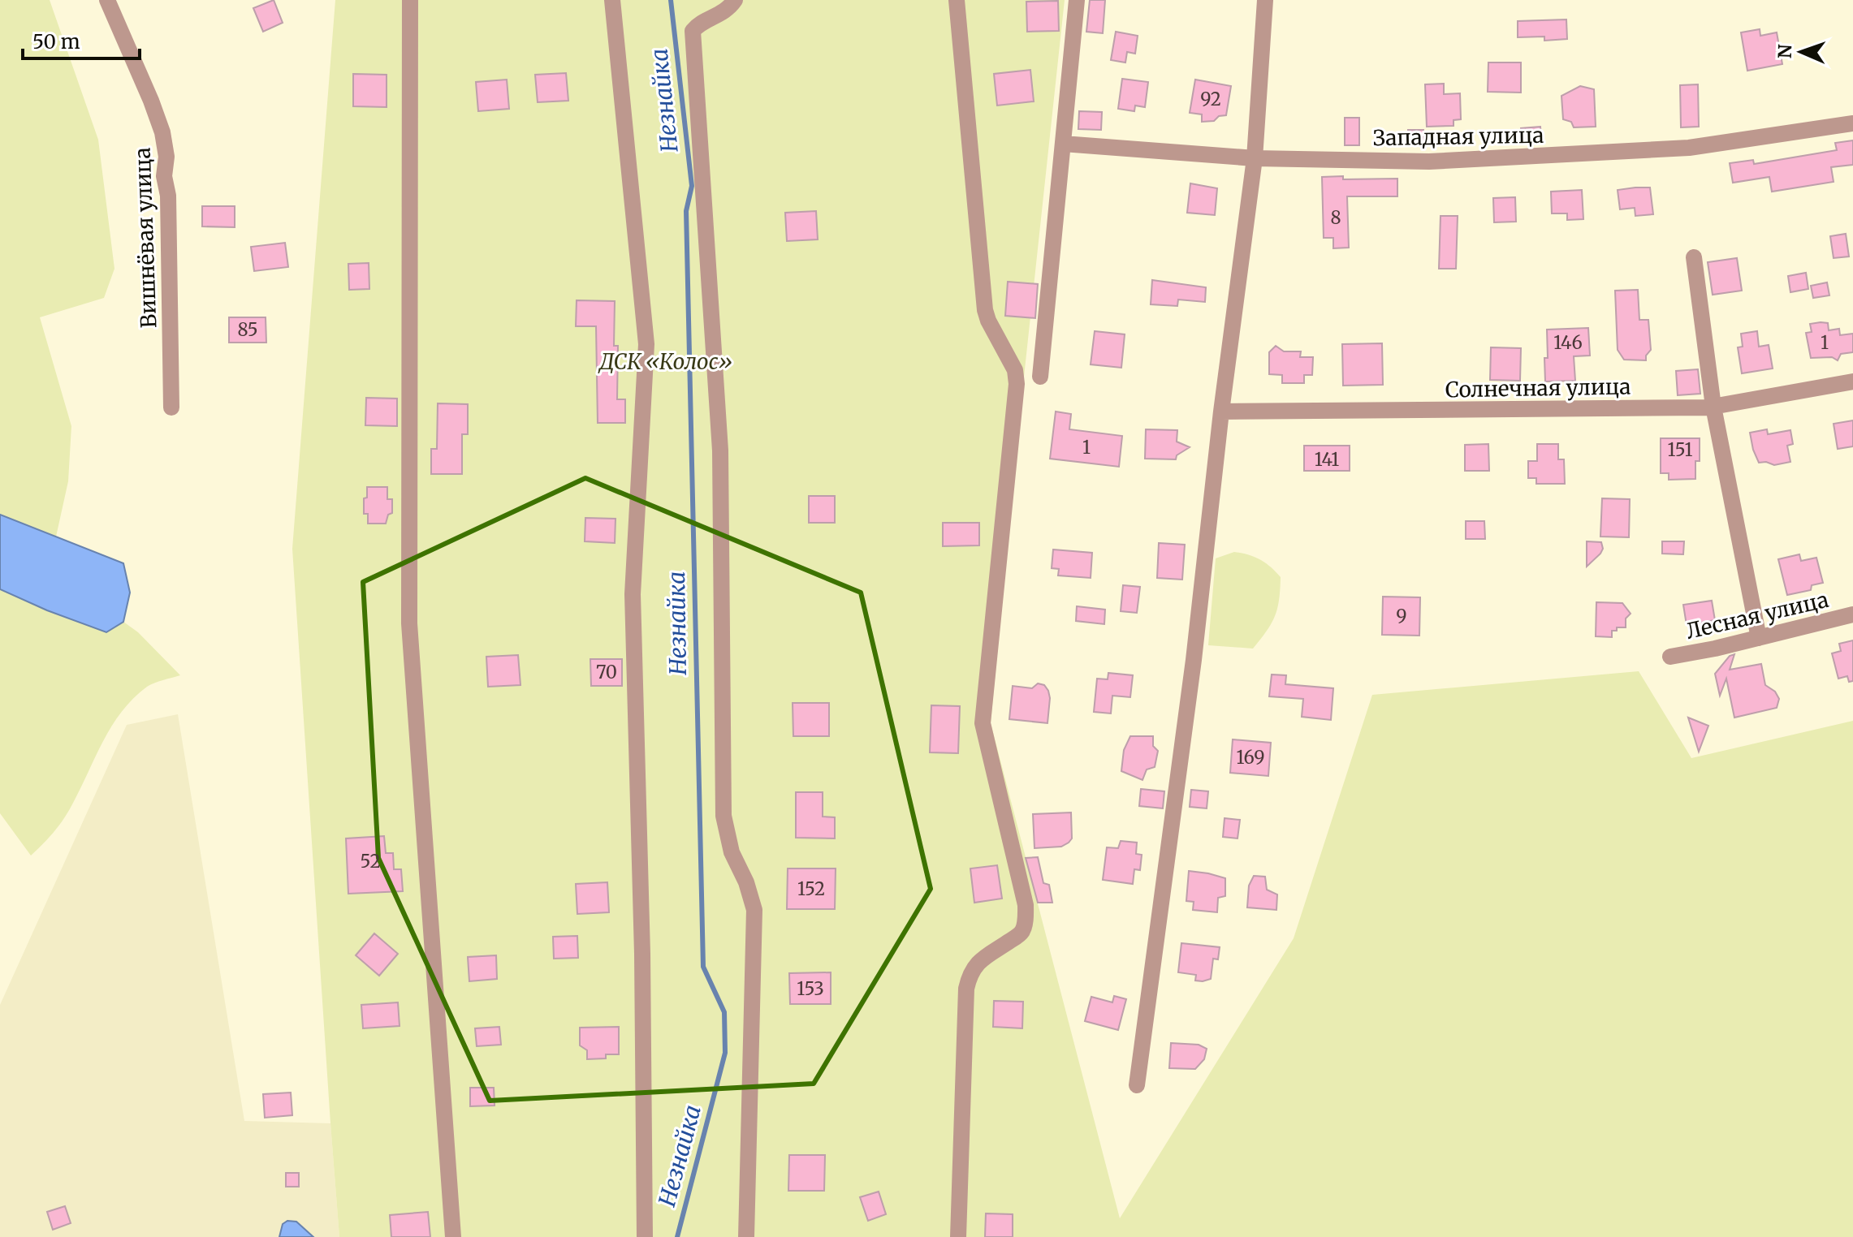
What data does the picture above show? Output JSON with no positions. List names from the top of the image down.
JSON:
{
  "streets": {
    "street": [
      "Западная улица",
      "Вишнёвая улица",
      "Солнечная улица",
      "Лесная улица"
    ]
  },
  "water": ["Незнайка"],
  "parks": ["ДСК «Колос»"],
  "house_numbers": [
    "92",
    "8",
    "85",
    "146",
    "1",
    "1",
    "151",
    "141",
    "9",
    "70",
    "169",
    "52",
    "152",
    "153"
  ],
  "scale_bar": "50 m",
  "north": "left"
}
